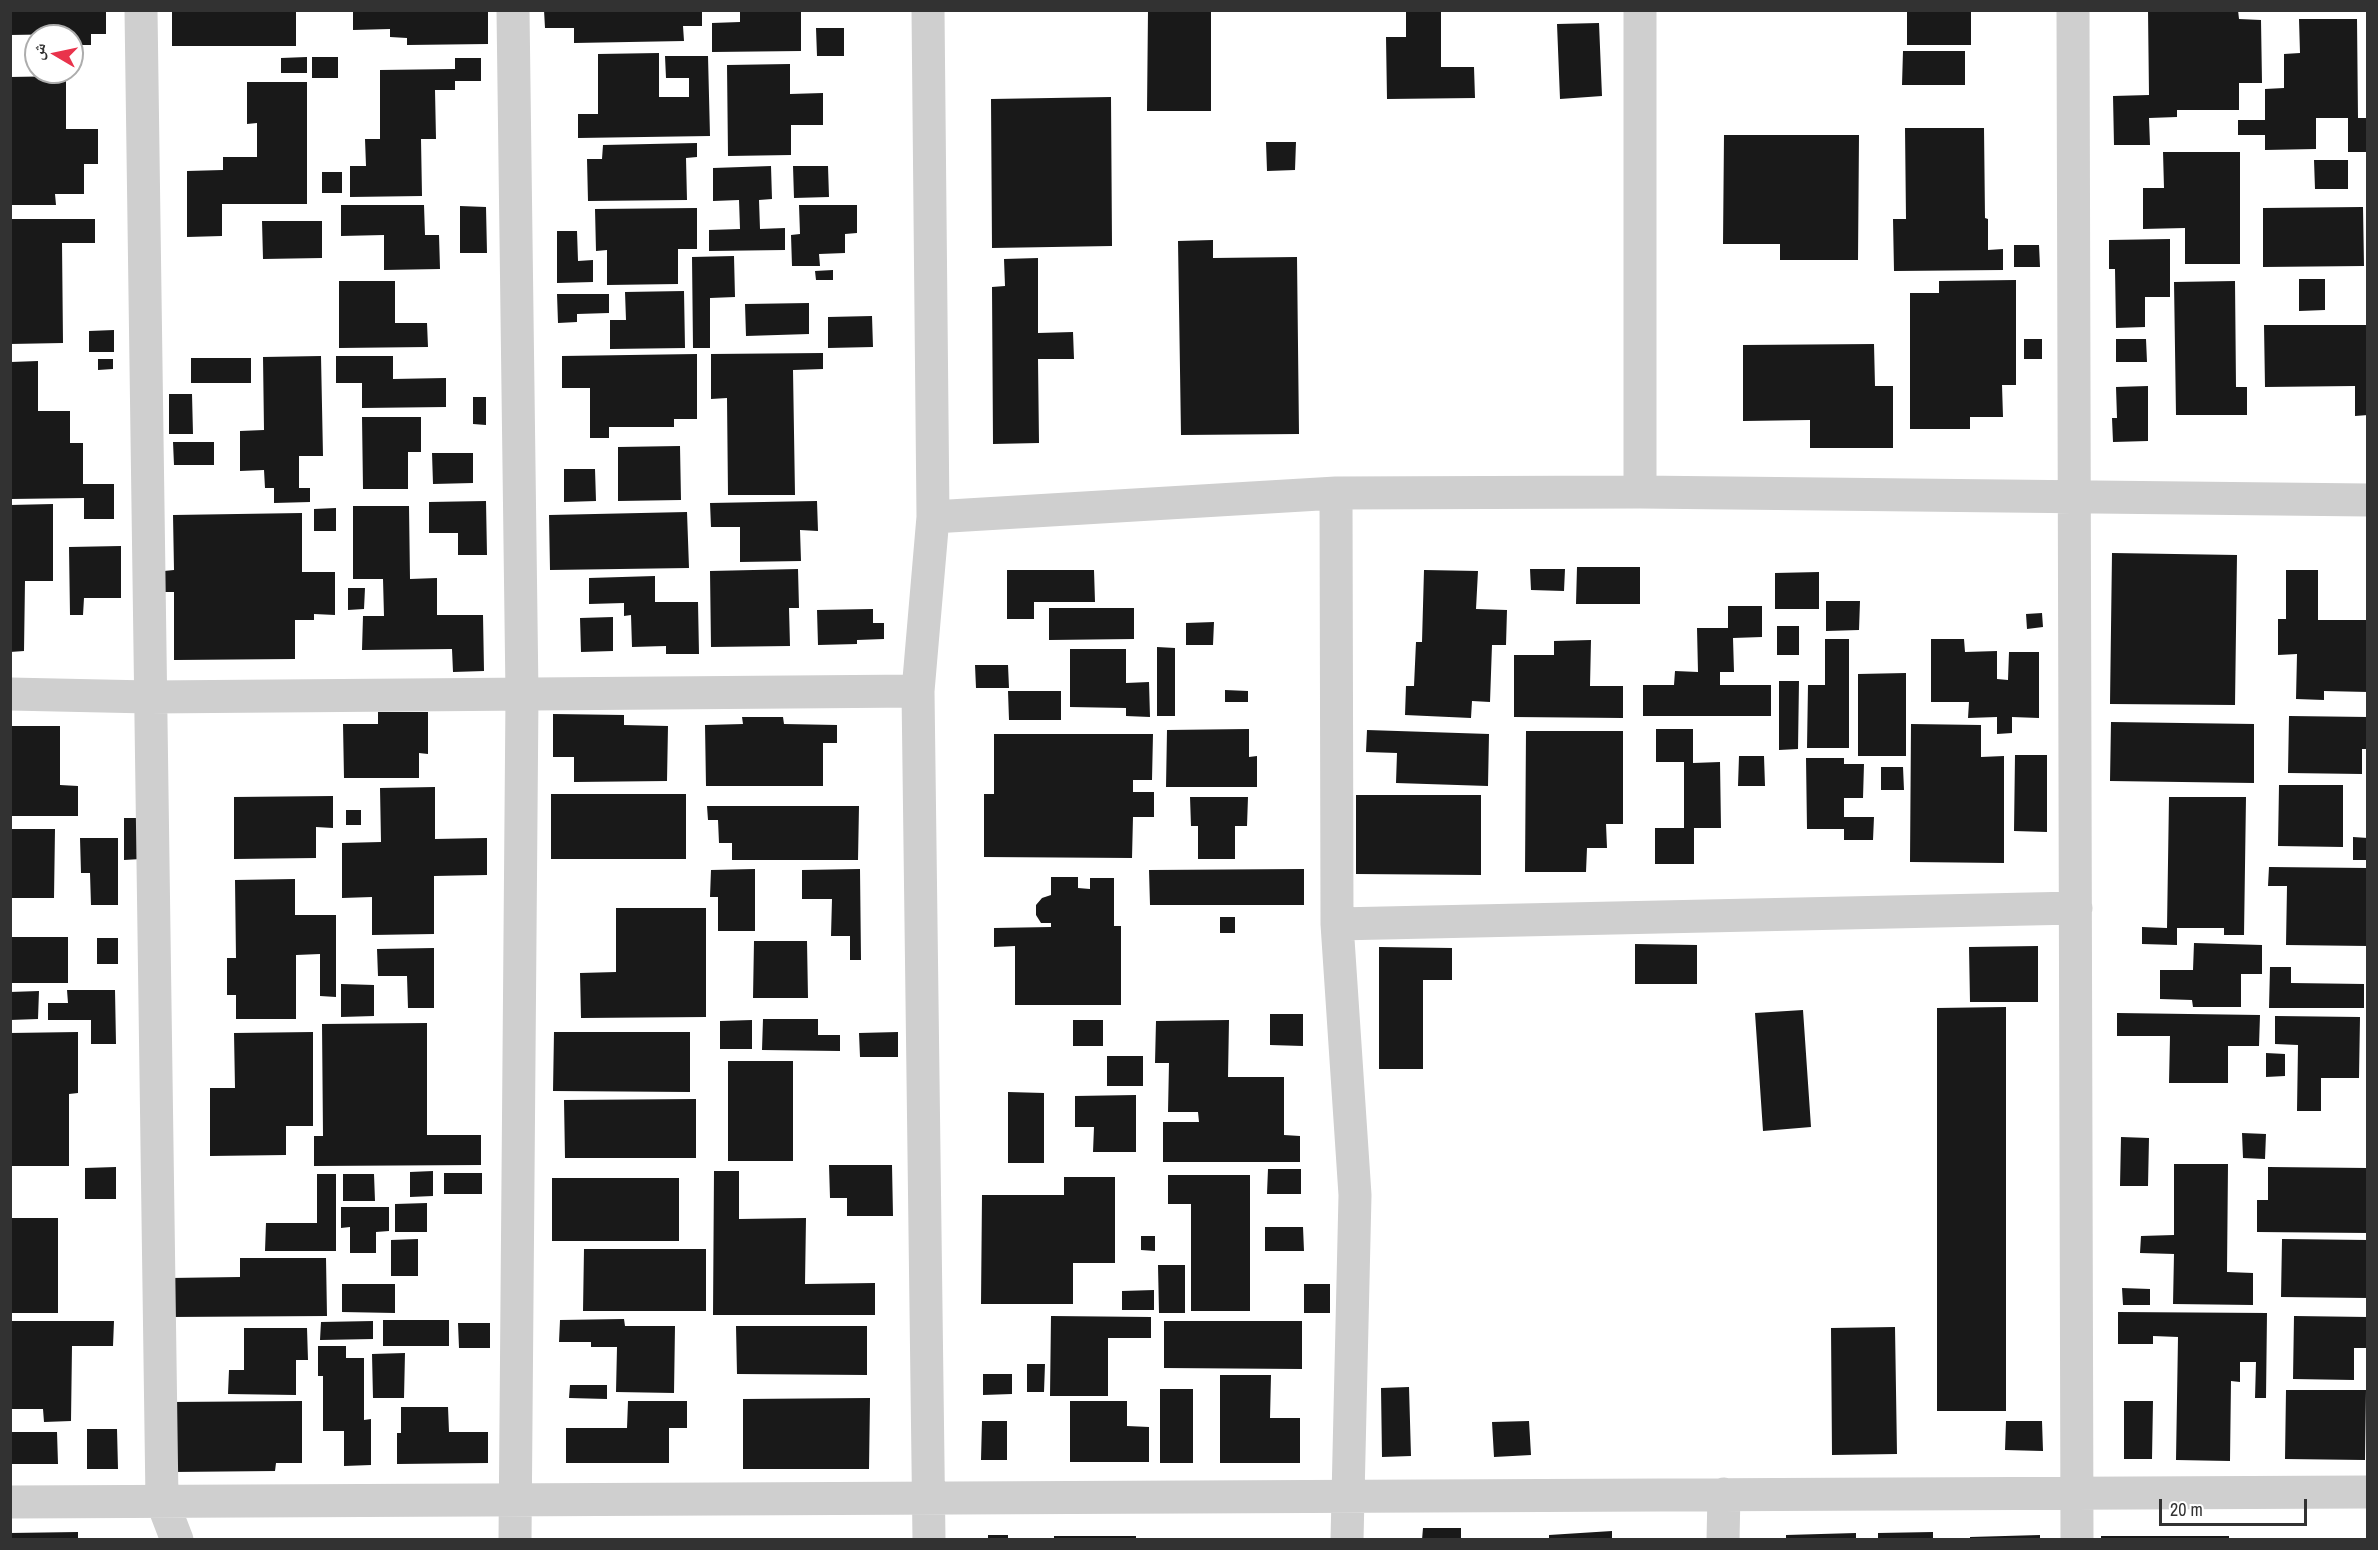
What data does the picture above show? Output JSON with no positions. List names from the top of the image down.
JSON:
{
  "scale_bar": "20 m",
  "north": "left"
}
